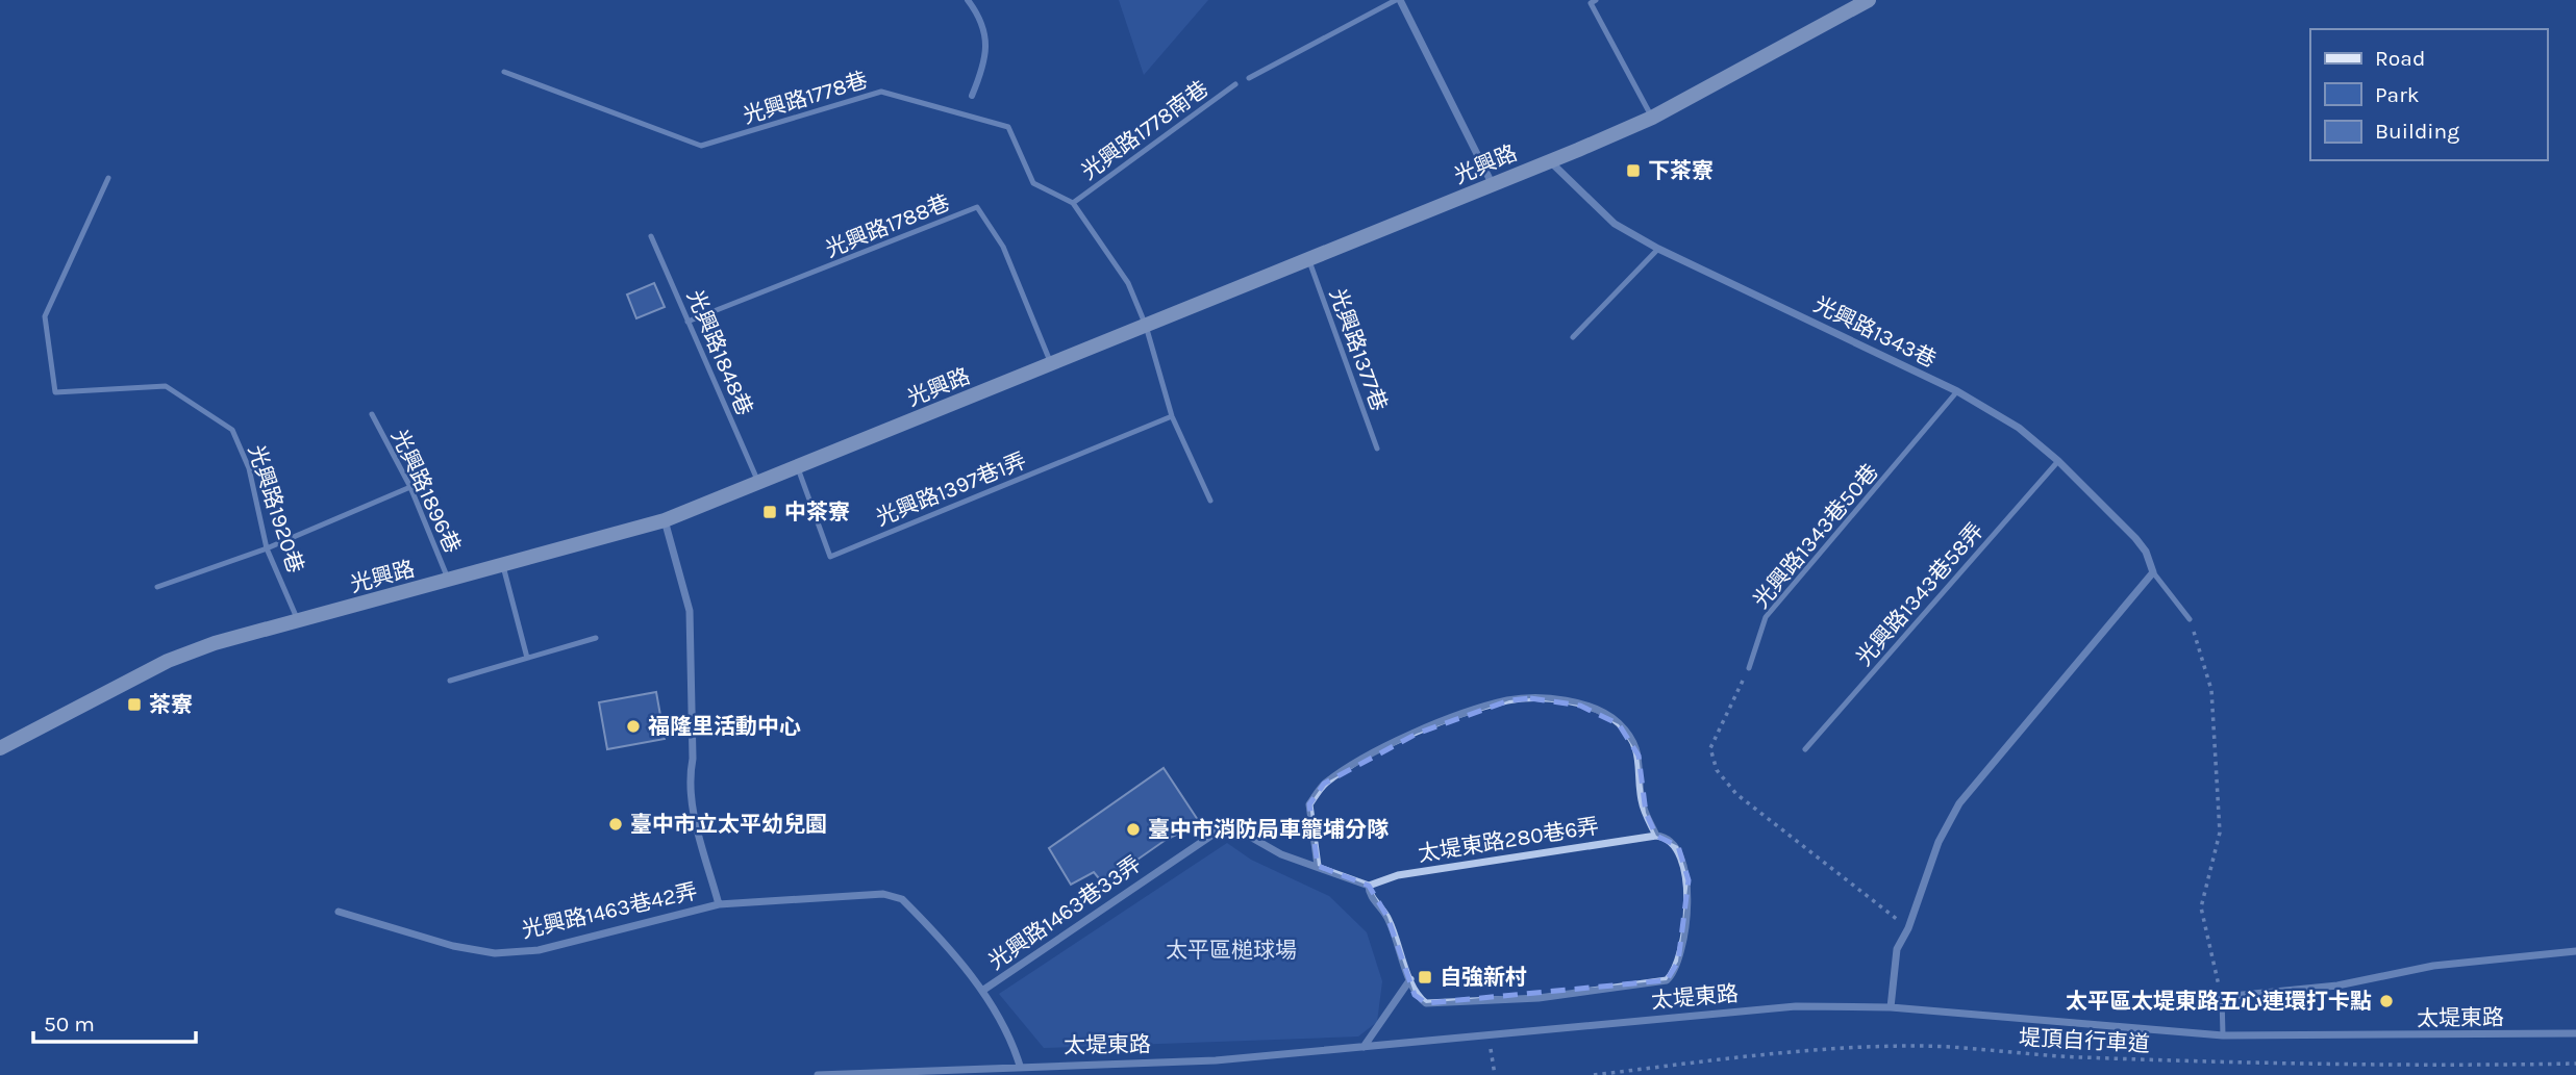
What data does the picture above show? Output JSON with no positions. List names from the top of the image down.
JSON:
{
  "streets": {
    "main road": ["光興路"],
    "street": [
      "光興路1343巷",
      "太堤東路280巷6弄",
      "光興路1463巷42弄",
      "光興路1463巷33弄",
      "太堤東路"
    ],
    "lane": [
      "光興路1778巷",
      "光興路1778南巷",
      "光興路1788巷",
      "光興路1377巷",
      "光興路1848巷",
      "光興路1397巷1弄",
      "光興路1896巷",
      "光興路1920巷",
      "光興路1343巷50巷",
      "光興路1343巷58弄"
    ],
    "path": ["堤頂自行車道"]
  },
  "crossings": [
    ["光興路1778巷", "光興路1778南巷"],
    ["光興路1778巷", "光興路"],
    ["光興路1778巷", "光興路1397巷1弄"],
    ["光興路", "光興路1788巷"],
    ["光興路", "光興路1343巷"],
    ["光興路", "光興路1377巷"],
    ["光興路", "光興路1848巷"],
    ["光興路", "光興路1397巷1弄"],
    ["光興路", "光興路1896巷"],
    ["光興路", "光興路1920巷"],
    ["光興路1788巷", "光興路1848巷"],
    ["光興路1343巷", "光興路1343巷50巷"],
    ["光興路1343巷", "光興路1343巷58弄"],
    ["太堤東路280巷6弄", "光興路1463巷33弄"],
    ["光興路1463巷42弄", "光興路1463巷33弄"],
    ["光興路1463巷33弄", "太堤東路"]
  ],
  "parks": ["太平區槌球場"],
  "places": {
    "transit": [
      "下茶寮",
      "中茶寮",
      "茶寮",
      "自強新村"
    ],
    "other": [
      "福隆里活動中心",
      "臺中市立太平幼兒園",
      "臺中市消防局車籠埔分隊",
      "太平區太堤東路五心連環打卡點"
    ]
  },
  "legend": ["Road", "Park", "Building"],
  "scale_bar": "50 m"
}
